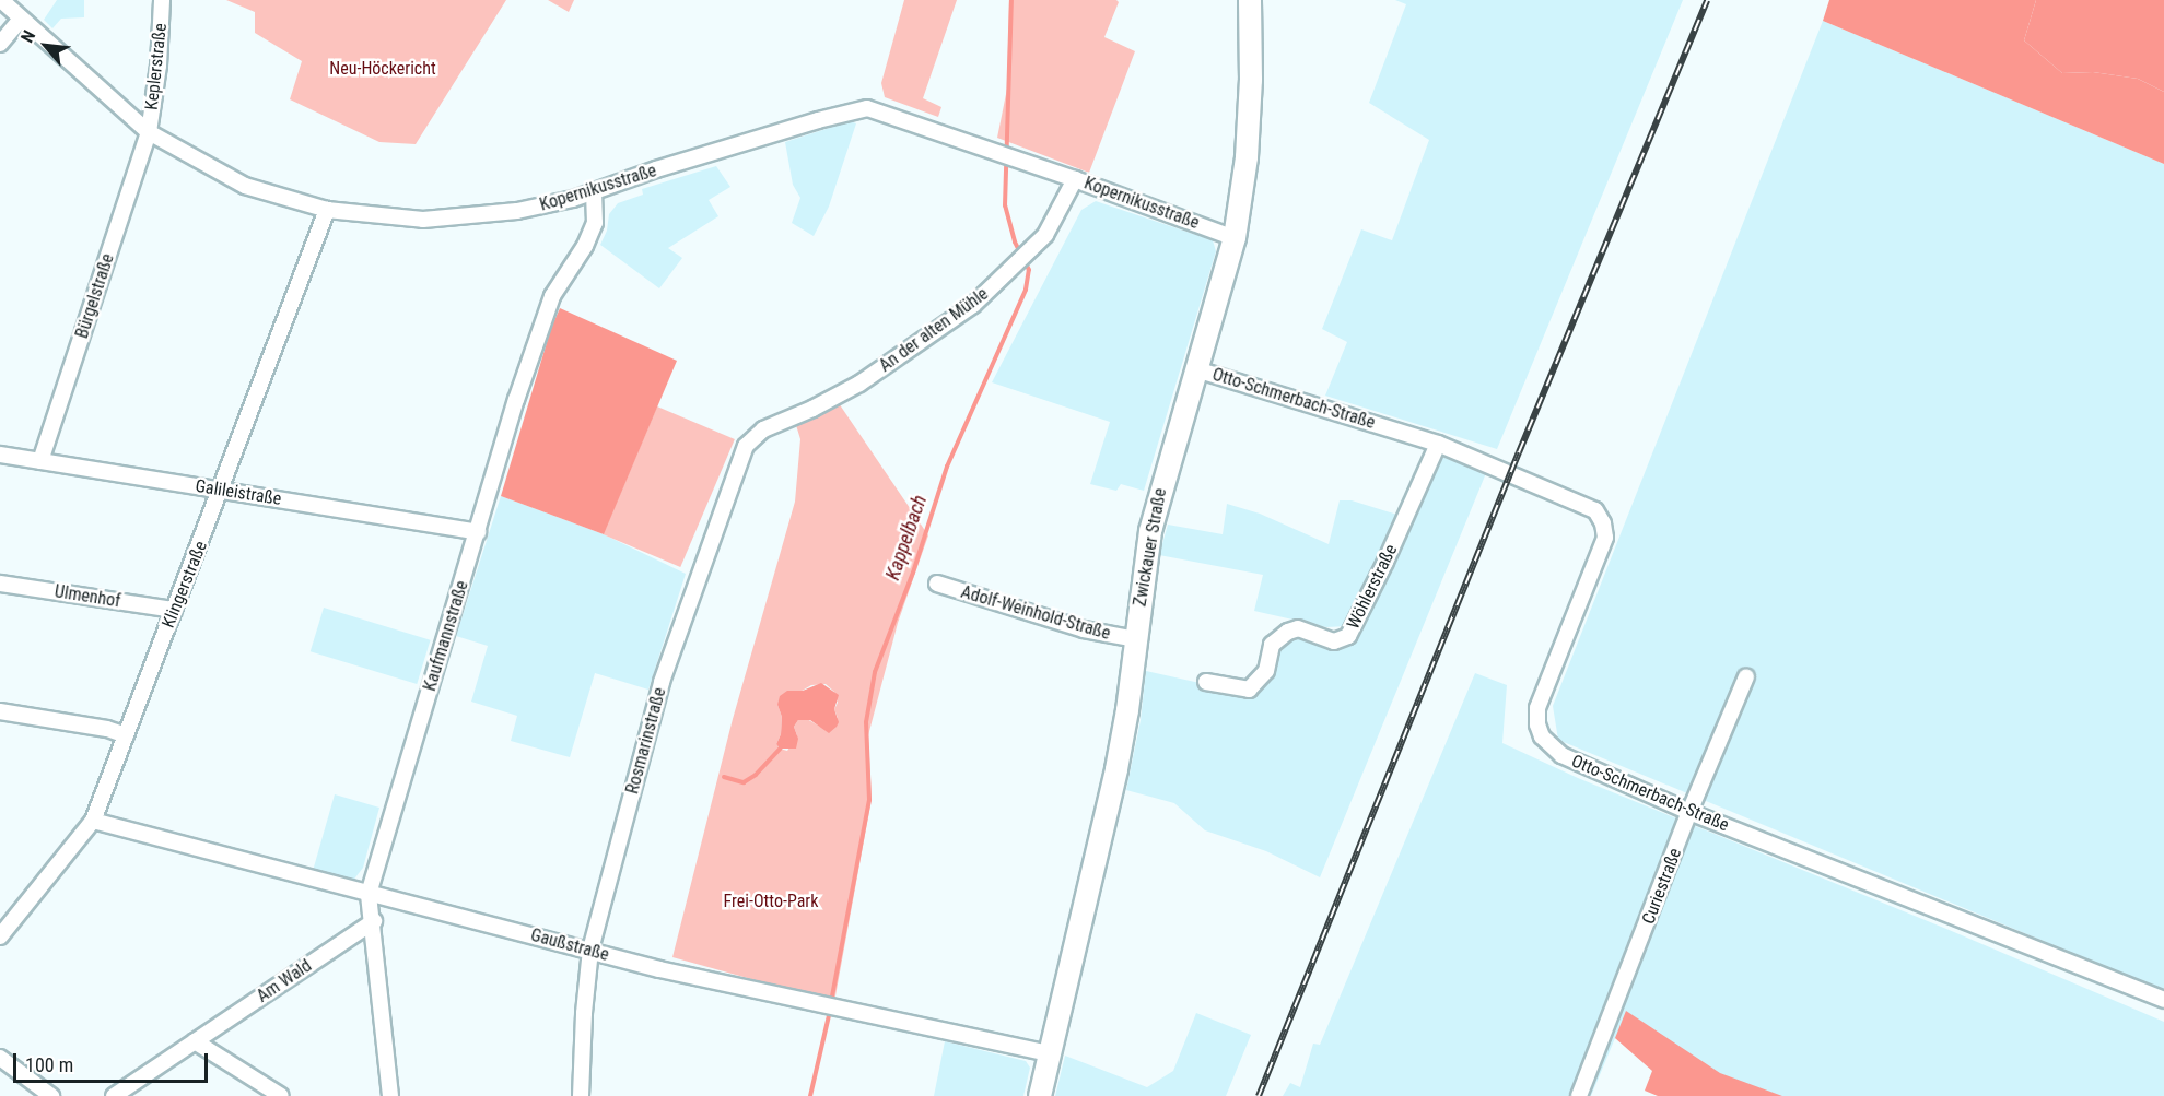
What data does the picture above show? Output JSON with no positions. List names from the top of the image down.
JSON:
{
  "streets": {
    "main road": ["Zwickauer Straße"],
    "street": [
      "Keplerstraße",
      "Kopernikusstraße",
      "Bürgelstraße",
      "An der alten Mühle",
      "Otto-Schmerbach-Straße",
      "Galileistraße",
      "Klingerstraße",
      "Wöhlerstraße",
      "Ulmenhof",
      "Adolf-Weinhold-Straße",
      "Kaufmannstraße",
      "Rosmarinstraße",
      "Curiestraße",
      "Gaußstraße",
      "Am Wald"
    ]
  },
  "crossings": [
    ["Keplerstraße", "Kopernikusstraße"],
    ["Keplerstraße", "Bürgelstraße"],
    ["Kopernikusstraße", "Bürgelstraße"],
    ["Kopernikusstraße", "An der alten Mühle"],
    ["Kopernikusstraße", "Zwickauer Straße"],
    ["Kopernikusstraße", "Klingerstraße"],
    ["Kopernikusstraße", "Kaufmannstraße"],
    ["Bürgelstraße", "Galileistraße"],
    ["An der alten Mühle", "Rosmarinstraße"],
    ["Otto-Schmerbach-Straße", "Zwickauer Straße"],
    ["Otto-Schmerbach-Straße", "Wöhlerstraße"],
    ["Otto-Schmerbach-Straße", "Curiestraße"],
    ["Galileistraße", "Klingerstraße"],
    ["Galileistraße", "Kaufmannstraße"],
    ["Zwickauer Straße", "Adolf-Weinhold-Straße"],
    ["Zwickauer Straße", "Gaußstraße"],
    ["Klingerstraße", "Ulmenhof"],
    ["Klingerstraße", "Gaußstraße"],
    ["Kaufmannstraße", "Gaußstraße"],
    ["Kaufmannstraße", "Am Wald"],
    ["Rosmarinstraße", "Gaußstraße"]
  ],
  "water": ["Kappelbach"],
  "parks": ["Neu-Höckericht", "Frei-Otto-Park"],
  "scale_bar": "100 m",
  "north": "top left"
}
